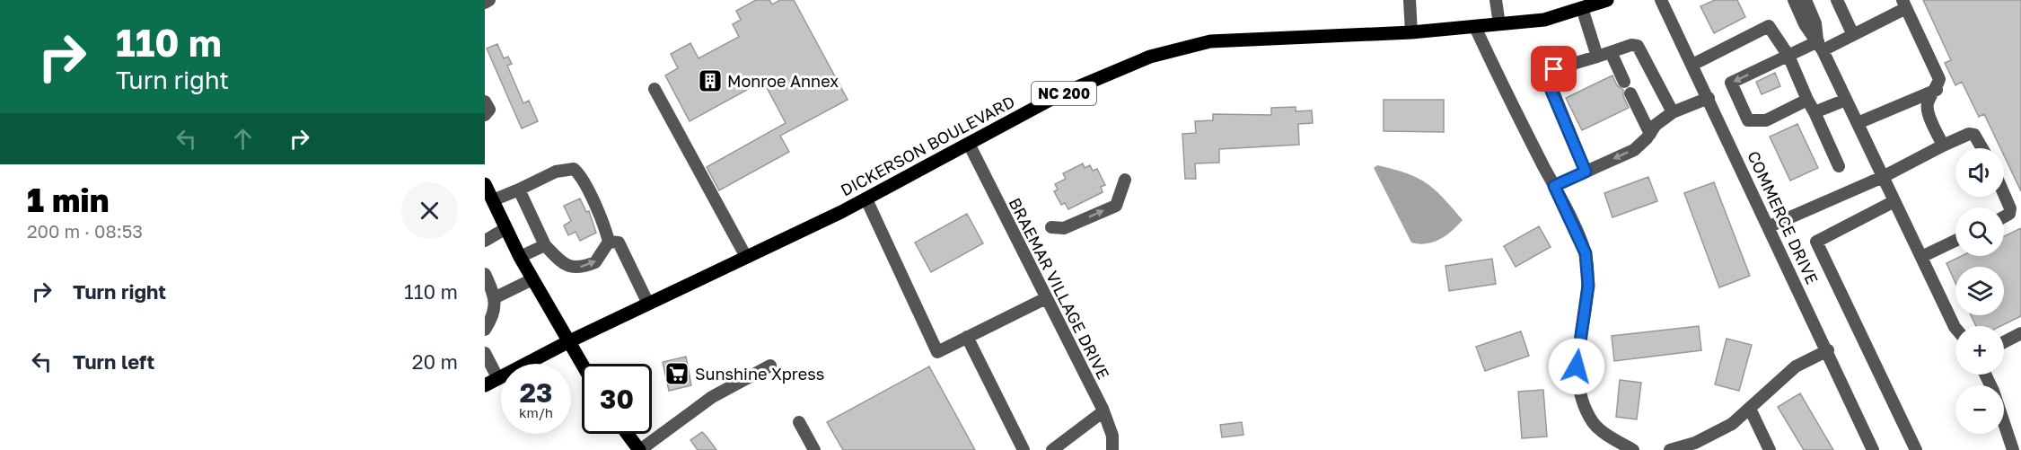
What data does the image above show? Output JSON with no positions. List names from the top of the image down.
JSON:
{
  "streets": {
    "main road": ["NC 200", "DICKERSON BOULEVARD"],
    "street": ["COMMERCE DRIVE", "BRAEMAR VILLAGE DRIVE"]
  },
  "crossings": [
    ["NC 200", "DICKERSON BOULEVARD"],
    ["DICKERSON BOULEVARD", "BRAEMAR VILLAGE DRIVE"]
  ],
  "places": {
    "building": ["Monroe Annex"],
    "supermarket": ["Sunshine Xpress"]
  },
  "page": {
    "turn": ["110 m", "Turn right"],
    "map_buttons": ["+", "−"],
    "heading": ["1 min", "200 m · 08:53"],
    "list": [
      {
        "name": "Turn right",
        "value": "110 m"
      },
      {
        "name": "Turn left",
        "value": "20 m"
      }
    ],
    "speed": "23 km/h",
    "limit": "30"
  }
}
